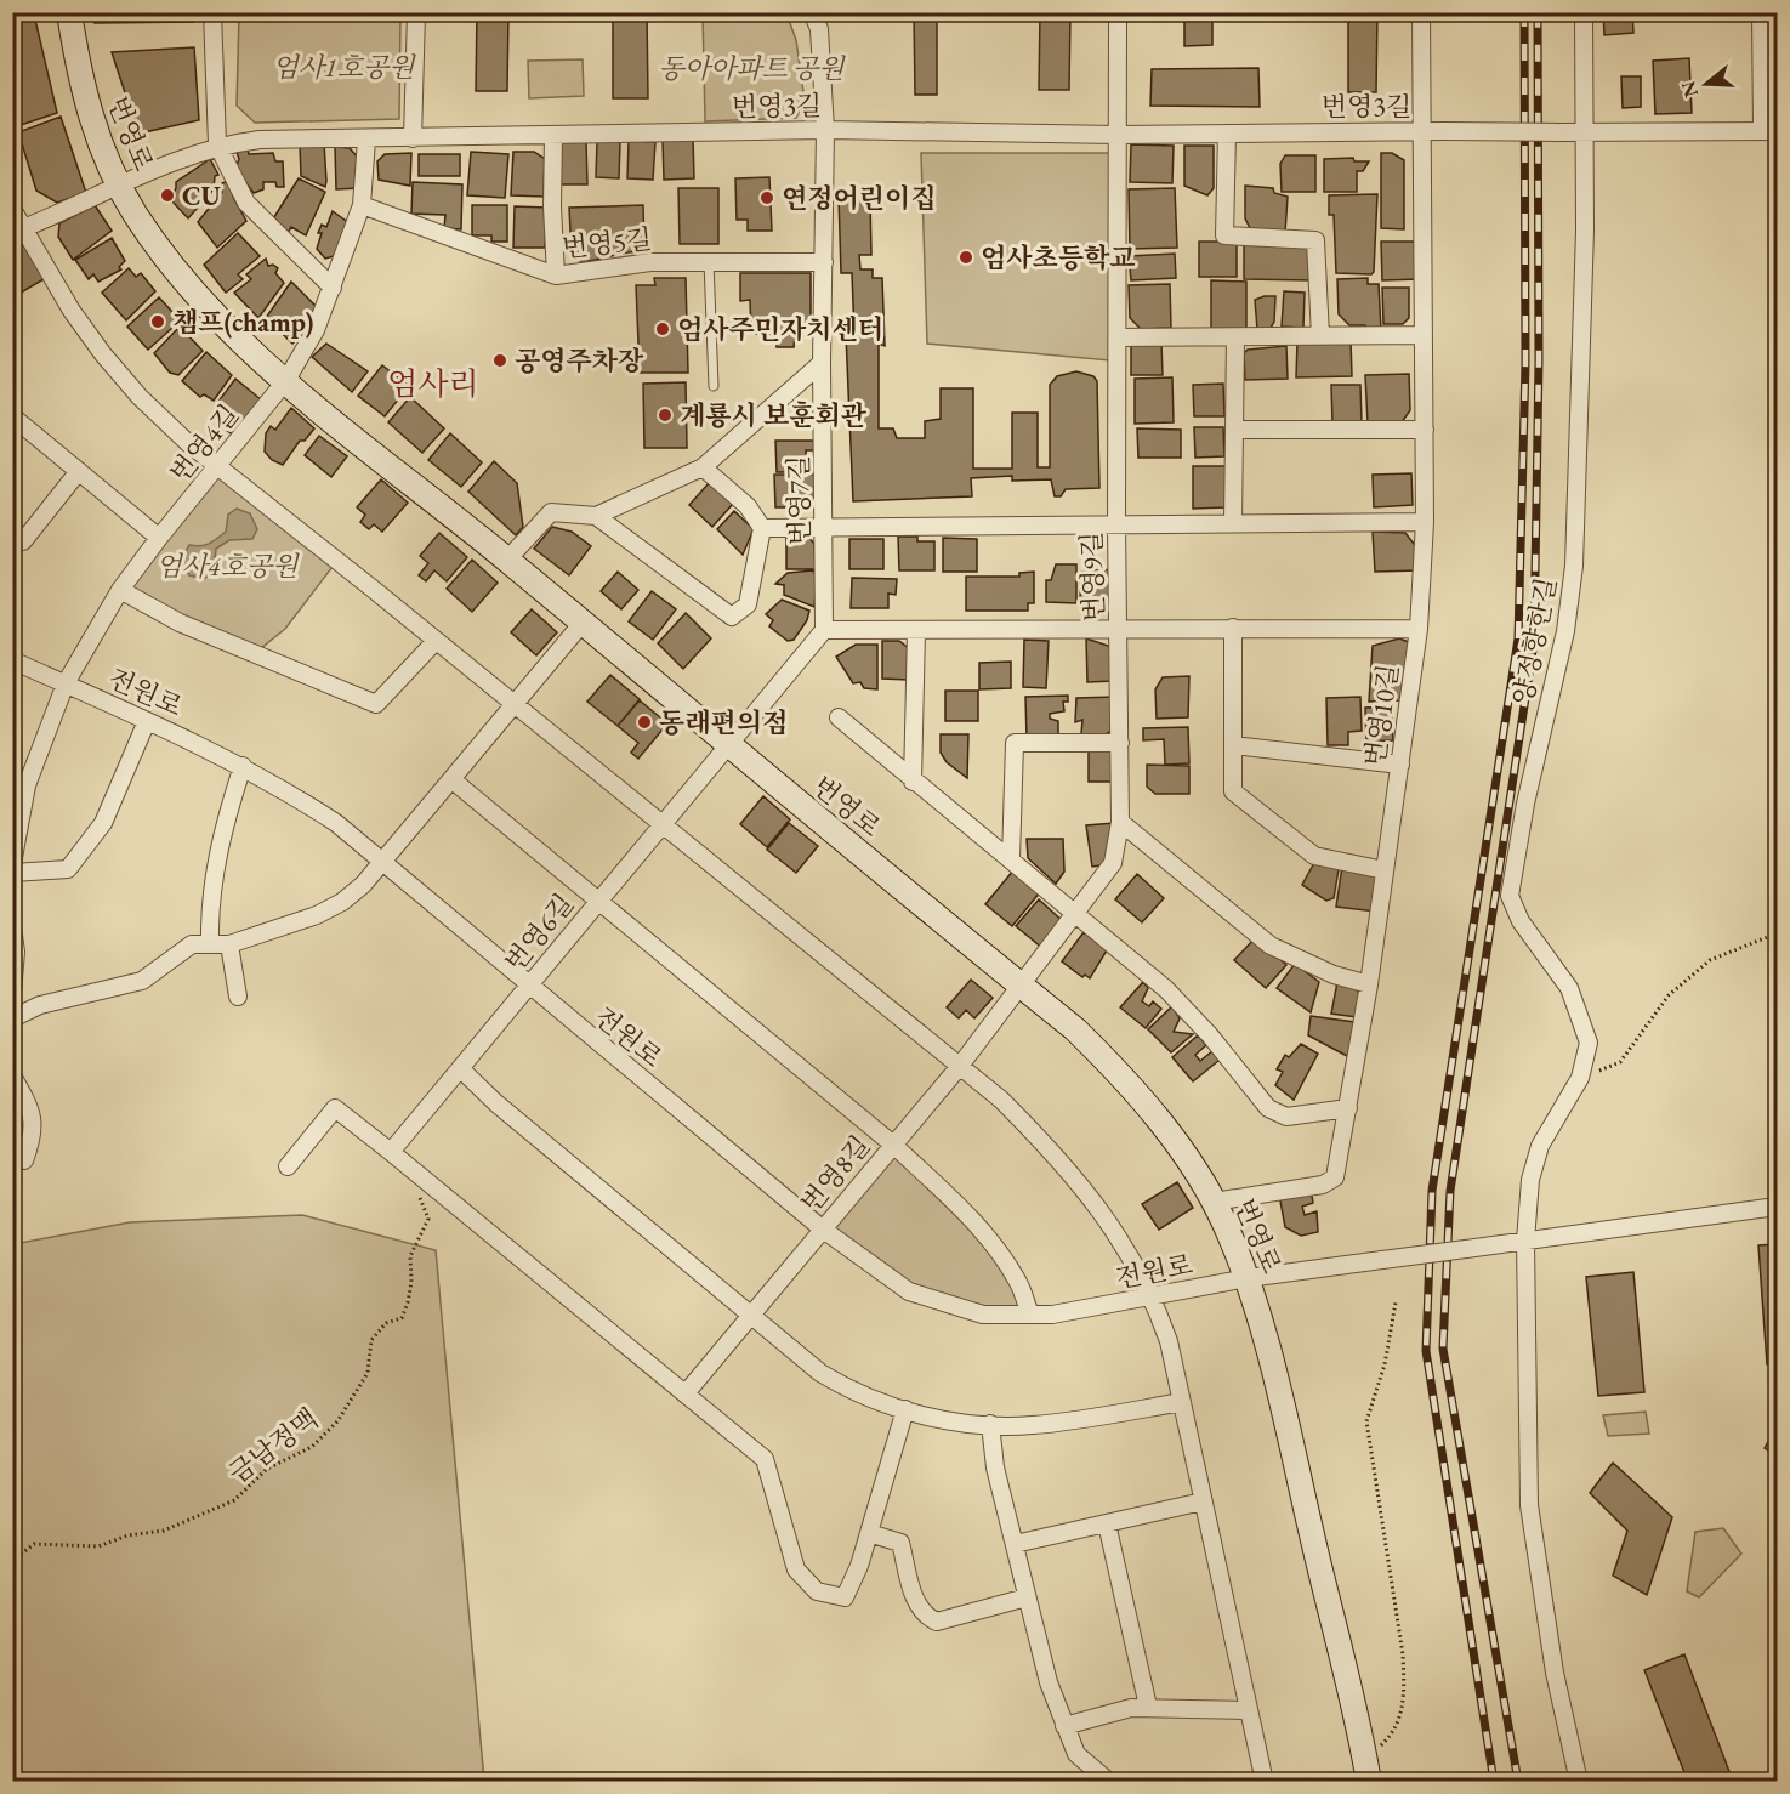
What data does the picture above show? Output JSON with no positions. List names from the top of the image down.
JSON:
{
  "streets": {
    "street": [
      "번영3길",
      "번영로",
      "번영5길",
      "번영4길",
      "번영7길",
      "번영9길",
      "양정향한길",
      "전원로",
      "번영10길",
      "번영6길",
      "번영8길"
    ],
    "path": ["금남정맥"]
  },
  "crossings": [
    ["번영3길", "번영로"],
    ["번영3길", "번영7길"],
    ["번영3길", "번영9길"],
    ["번영3길", "양정향한길"],
    ["번영3길", "번영10길"],
    ["번영로", "번영4길"],
    ["번영로", "번영9길"],
    ["번영로", "전원로"],
    ["번영로", "번영10길"],
    ["번영로", "번영6길"],
    ["번영로", "번영8길"],
    ["번영5길", "번영7길"],
    ["번영4길", "전원로"],
    ["번영9길", "번영8길"],
    ["양정향한길", "전원로"],
    ["전원로", "번영6길"],
    ["전원로", "번영8길"]
  ],
  "districts": ["엄사리"],
  "parks": ["엄사1호공원", "동아아파트 공원", "엄사4호공원"],
  "places": [
    "CU",
    "연정어린이집",
    "엄사초등학교",
    "챔프(champ)",
    "엄사주민자치센터",
    "공영주차장",
    "계룡시 보훈회관",
    "동래편의점"
  ],
  "north": "left"
}
